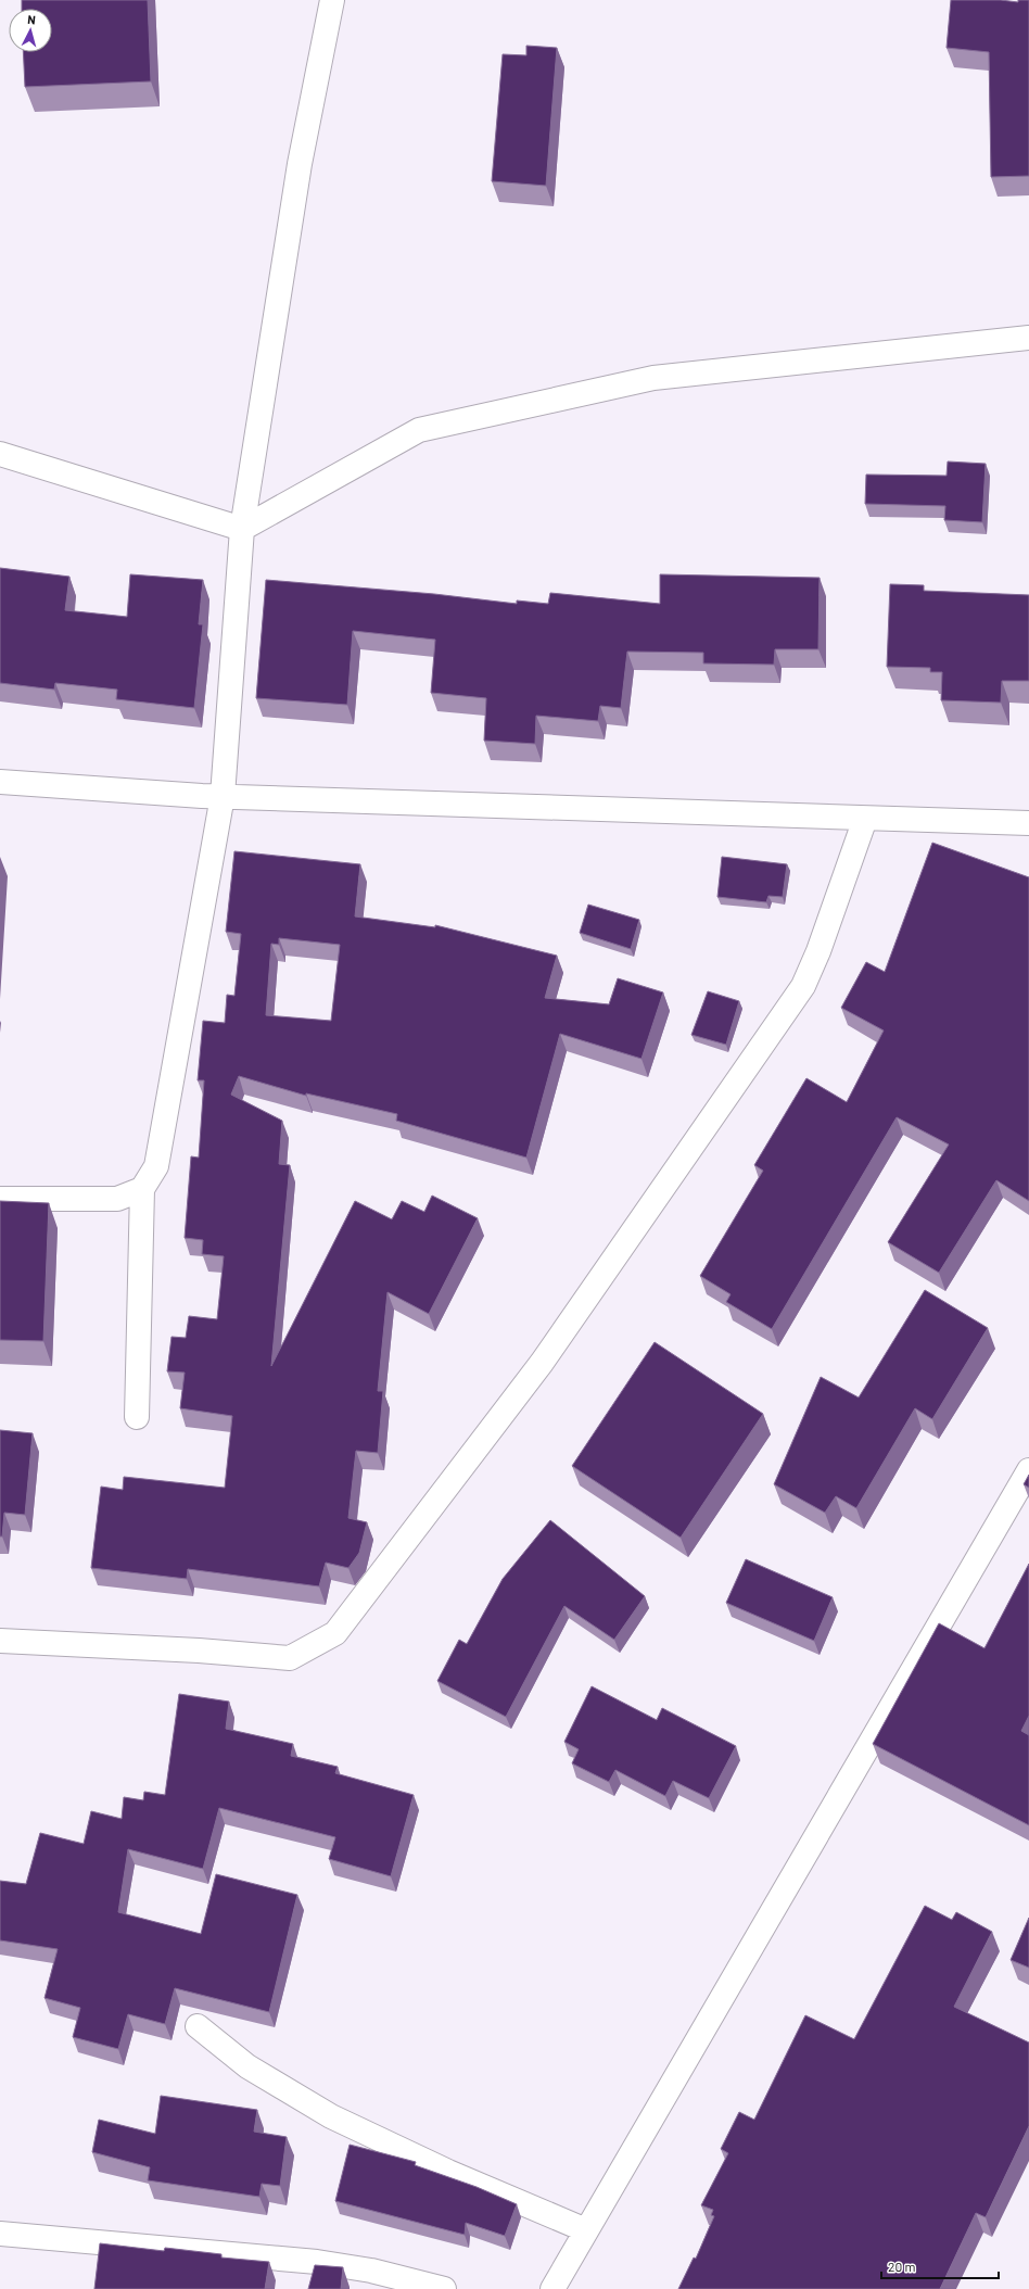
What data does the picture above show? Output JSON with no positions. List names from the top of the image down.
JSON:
{
  "scale_bar": "20 m",
  "north": "top"
}
